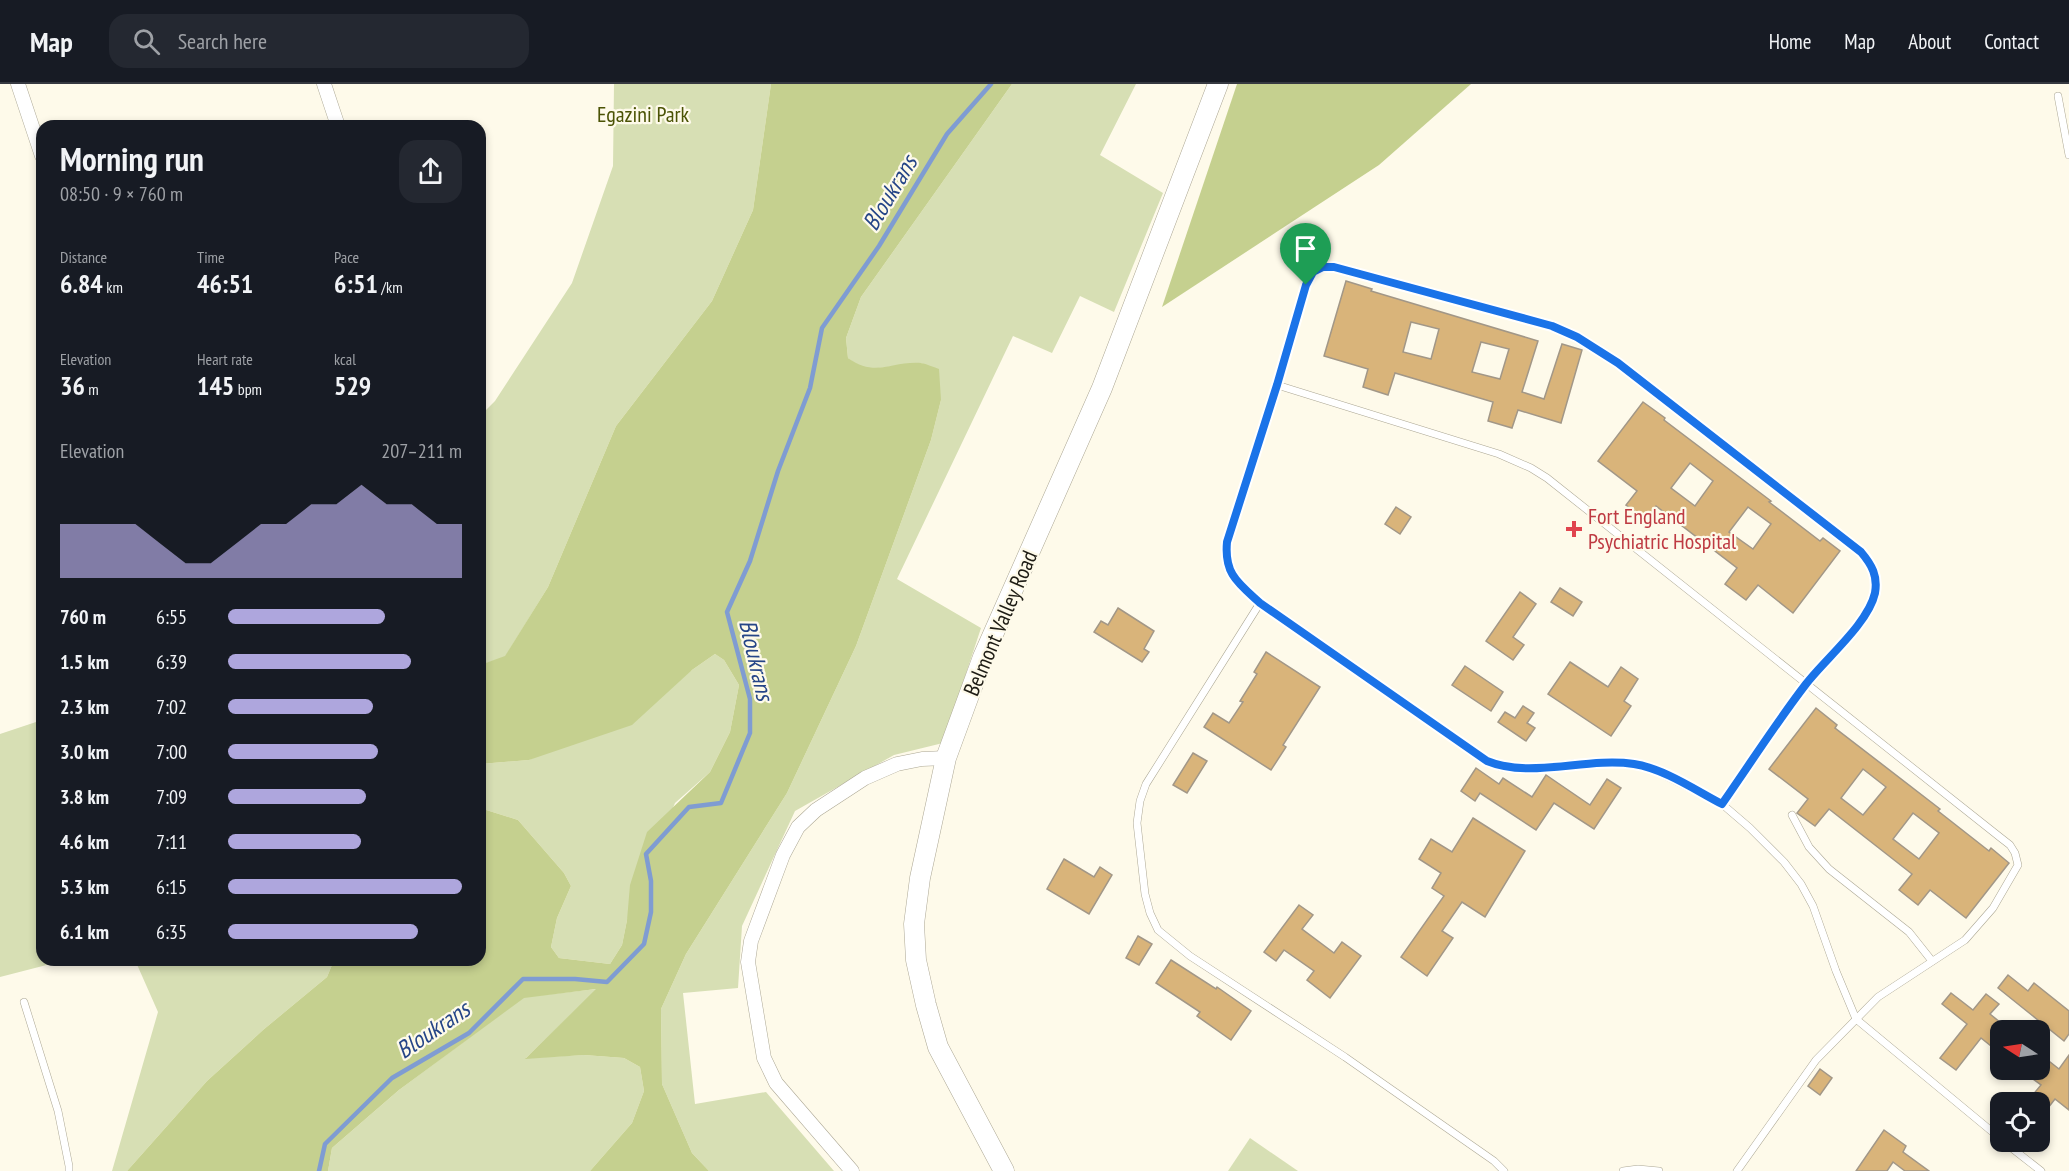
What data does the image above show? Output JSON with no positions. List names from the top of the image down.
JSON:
{
  "streets": {
    "street": ["Belmont Valley Road"]
  },
  "water": ["Bloukrans"],
  "parks": ["Egazini Park"],
  "places": {
    "health": ["Fort England Psychiatric Hospital"]
  },
  "north": "left",
  "page": {
    "header": "Map",
    "search": "Search here",
    "nav": [
      "Home",
      "Map",
      "About",
      "Contact"
    ],
    "heading": ["Morning run", "08:50 · 9 × 760 m"],
    "stats": [
      ["Distance", "6.84 km"],
      ["Time", "46:51"],
      ["Pace", "6:51 /km"],
      ["Elevation", "36 m"],
      ["Heart rate", "145 bpm"],
      ["kcal", "529"]
    ],
    "chart": ["Elevation", "207–211 m"],
    "list": [
      {
        "name": "760 m",
        "note": "6:55"
      },
      {
        "name": "1.5 km",
        "note": "6:39"
      },
      {
        "name": "2.3 km",
        "note": "7:02"
      },
      {
        "name": "3.0 km",
        "note": "7:00"
      },
      {
        "name": "3.8 km",
        "note": "7:09"
      },
      {
        "name": "4.6 km",
        "note": "7:11"
      },
      {
        "name": "5.3 km",
        "note": "6:15"
      },
      {
        "name": "6.1 km",
        "note": "6:35"
      }
    ]
  }
}
